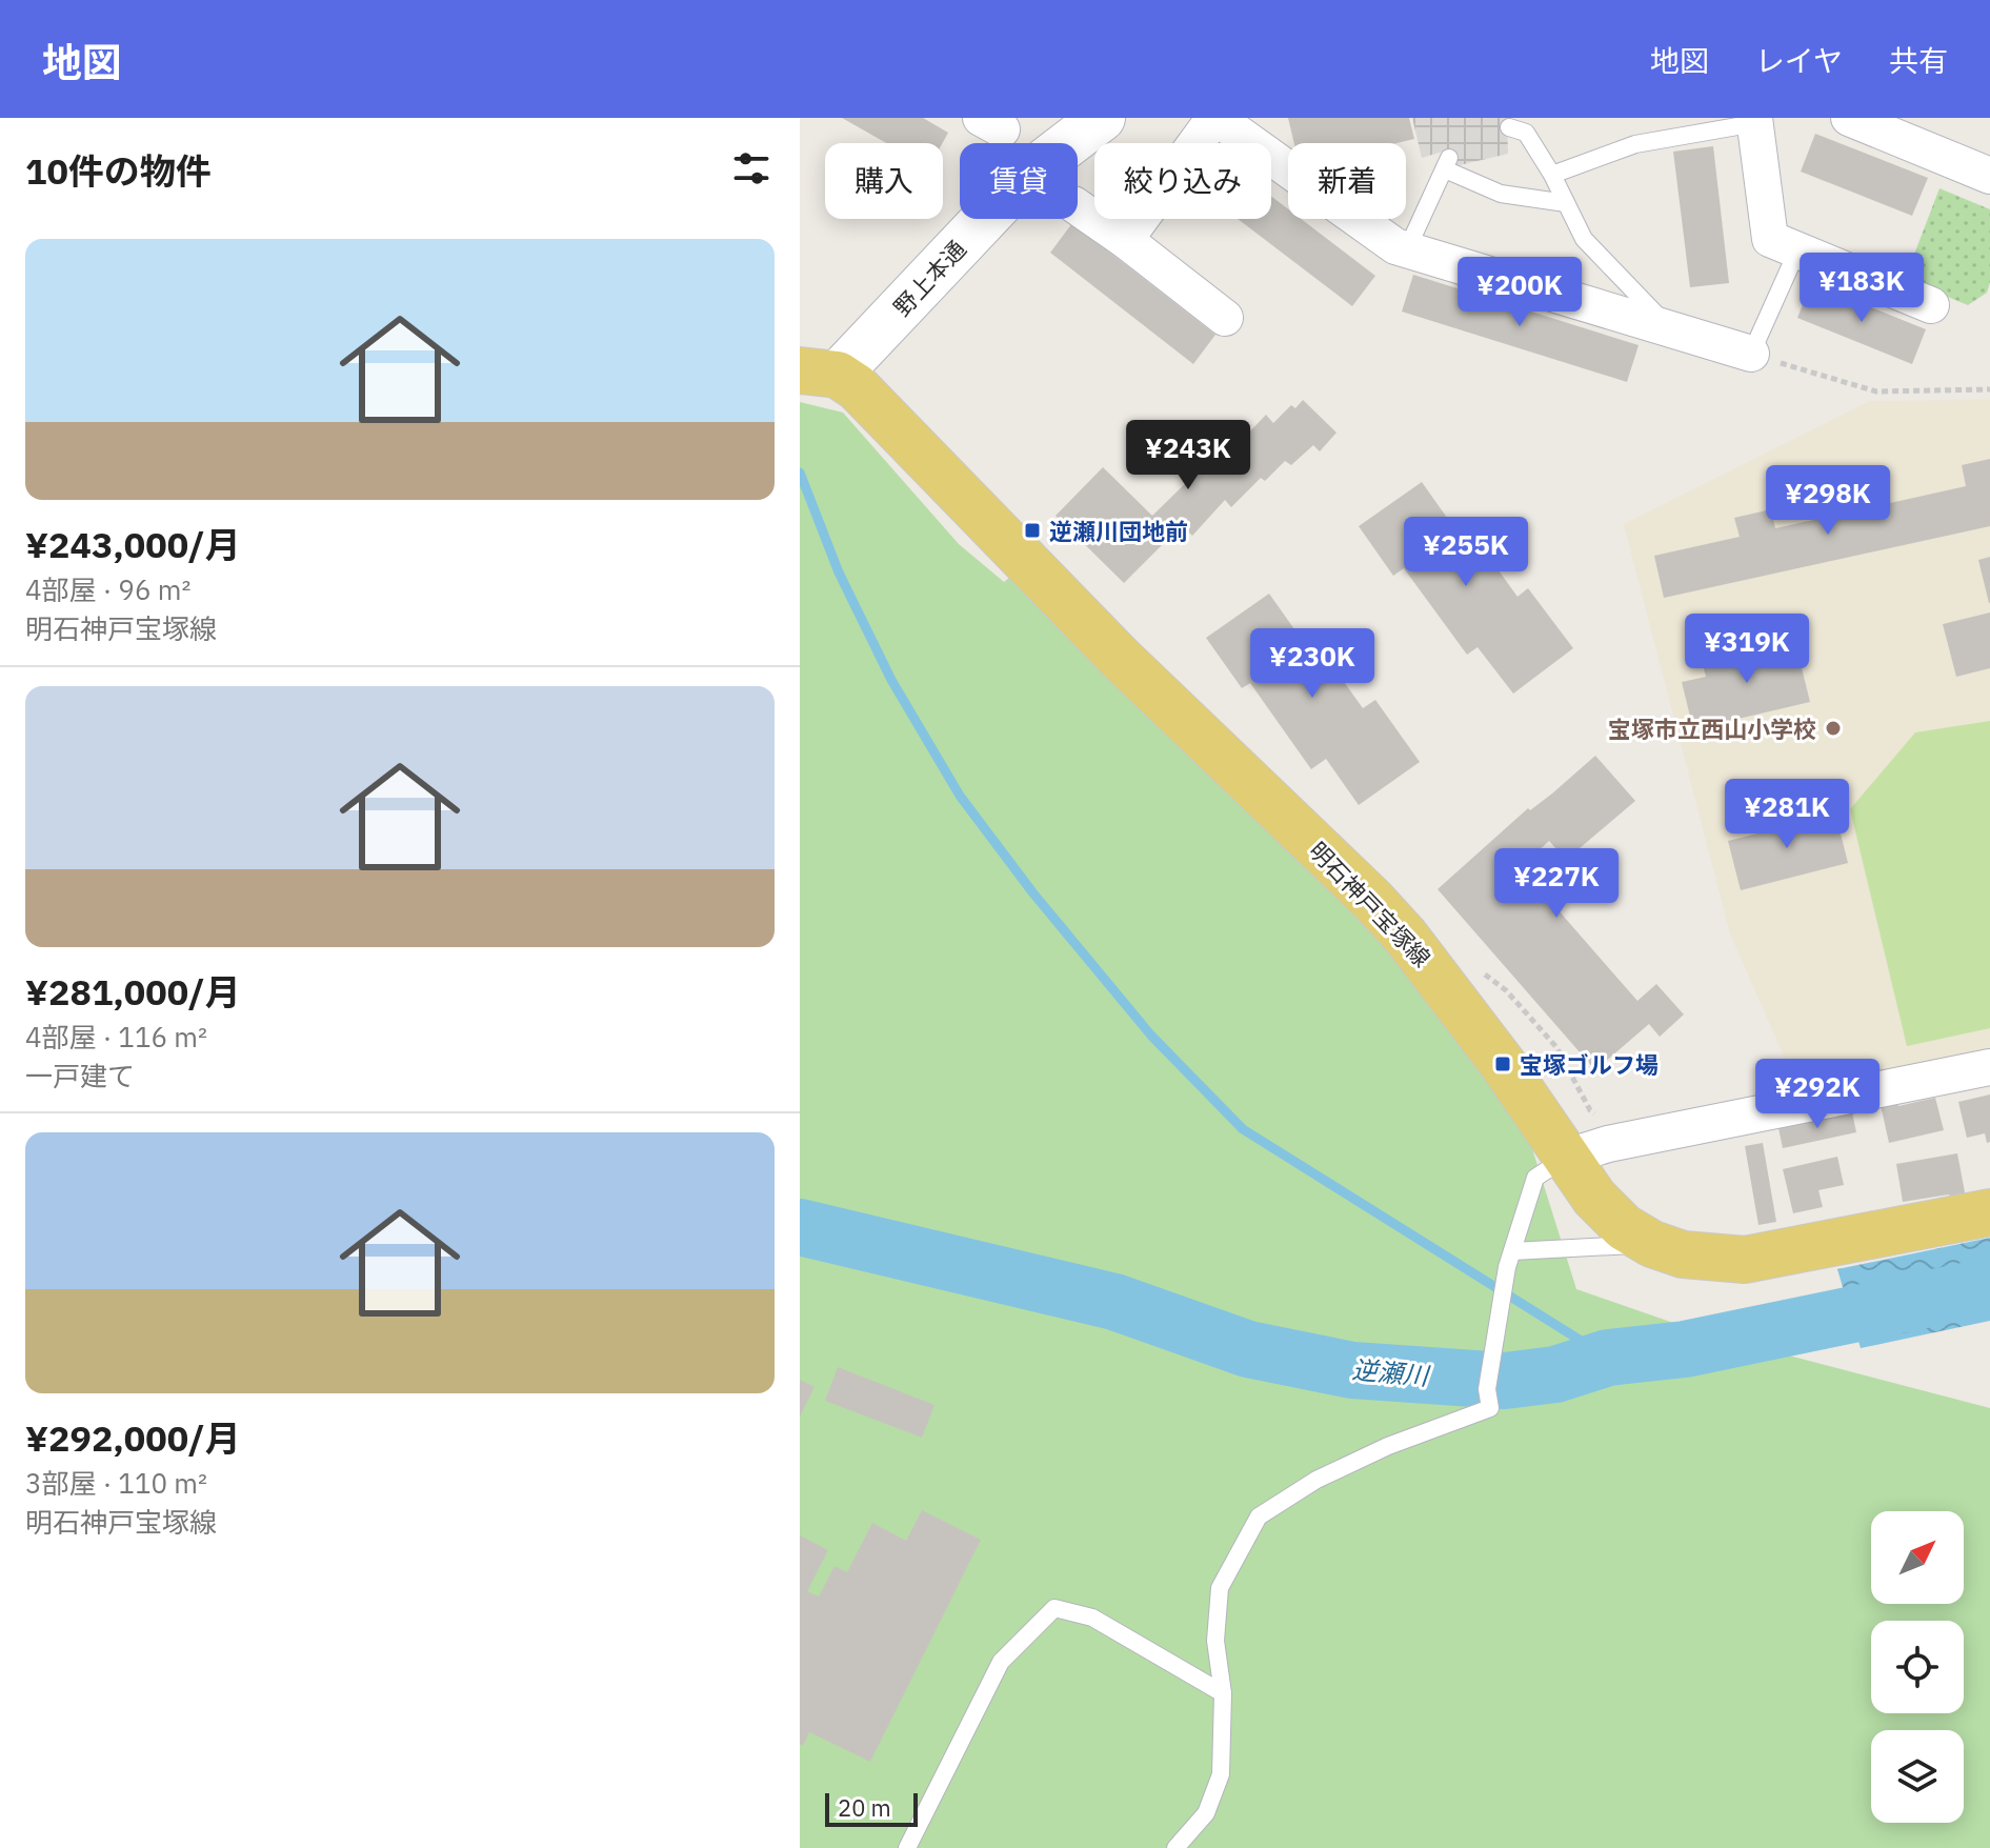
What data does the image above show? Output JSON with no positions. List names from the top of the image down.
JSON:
{
  "streets": {
    "main road": ["明石神戸宝塚線"],
    "street": ["野上本通"]
  },
  "crossings": [
    ["野上本通", "明石神戸宝塚線"]
  ],
  "water": ["逆瀬川"],
  "places": {
    "transit": ["逆瀬川団地前", "宝塚ゴルフ場"],
    "other": ["宝塚市立西山小学校"]
  },
  "scale_bar": "20 m",
  "north": "top right",
  "page": {
    "header": "地図",
    "nav": ["地図", "レイヤ", "共有"],
    "heading": "10件の物件",
    "chip": [
      "購入",
      "賃貸",
      "絞り込み",
      "新着"
    ],
    "list": [
      {
        "name": "¥243,000/月",
        "note": "4部屋 · 96 m² · 明石神戸宝塚線"
      },
      {
        "name": "¥281,000/月",
        "note": "4部屋 · 116 m² · 一戸建て"
      },
      {
        "name": "¥292,000/月",
        "note": "3部屋 · 110 m² · 明石神戸宝塚線"
      }
    ],
    "price": [
      "¥183K",
      "¥200K",
      "¥243K",
      "¥298K",
      "¥255K",
      "¥319K",
      "¥230K",
      "¥281K",
      "¥227K",
      "¥292K"
    ],
    "scale": "20 m"
  }
}
